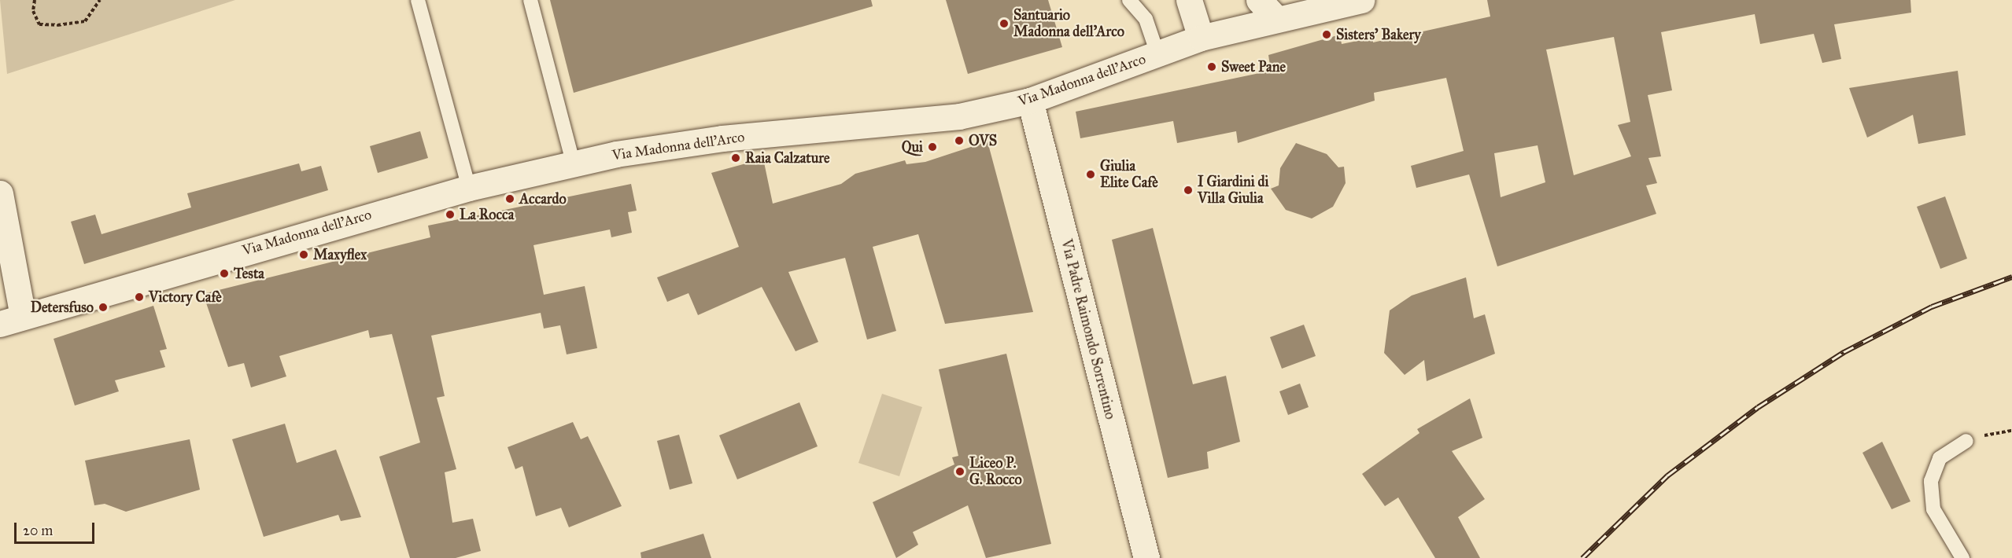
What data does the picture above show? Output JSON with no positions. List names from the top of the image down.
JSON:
{
  "streets": {
    "main road": ["Via Madonna dell'Arco", "Via Padre Raimondo Sorrentino"]
  },
  "crossings": [
    ["Via Madonna dell'Arco", "Via Padre Raimondo Sorrentino"]
  ],
  "places": [
    "Santuario Madonna dell'Arco",
    "Sisters' Bakery",
    "Sweet Pane",
    "OVS",
    "Qui",
    "Raia Calzature",
    "Giulia Elite Cafè",
    "I Giardini di Villa Giulia",
    "Accardo",
    "La Rocca",
    "Maxyflex",
    "Testa",
    "Victory Cafè",
    "Detersfuso",
    "Liceo P. G. Rocco"
  ],
  "scale_bar": "20 m"
}
